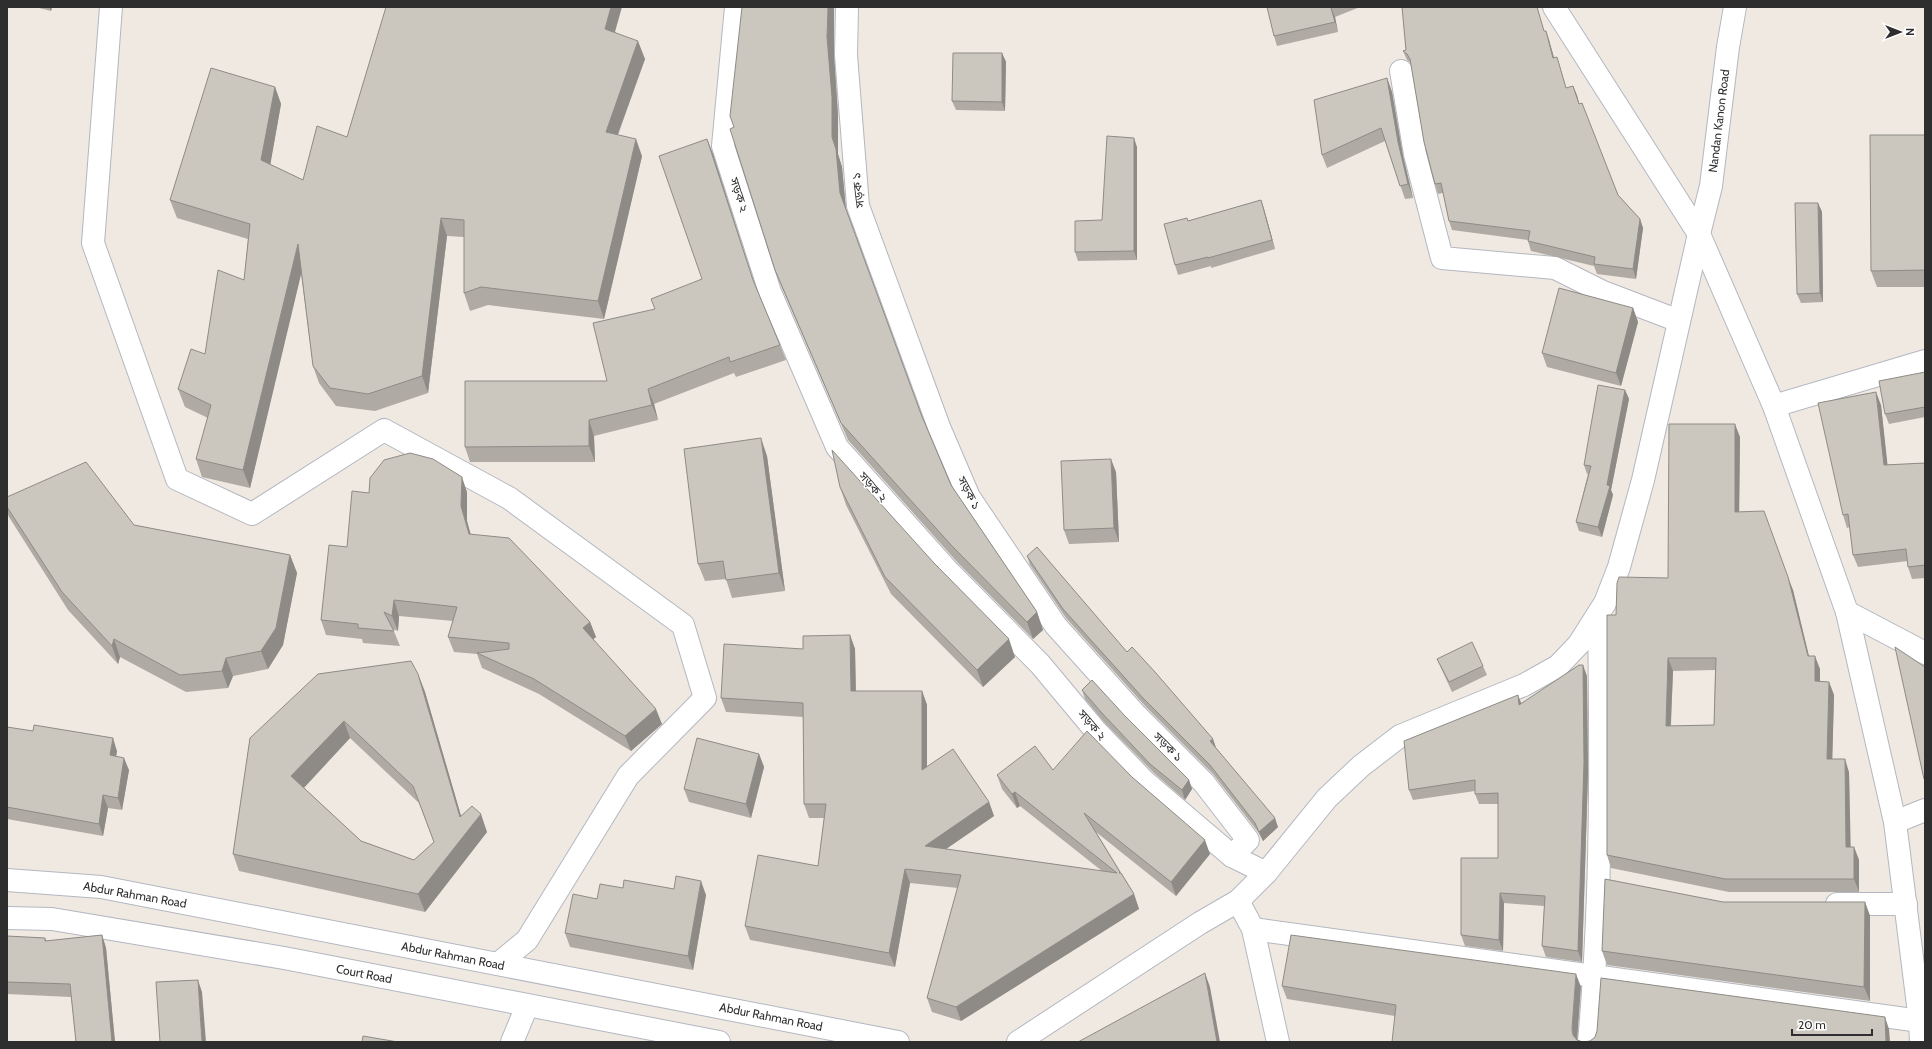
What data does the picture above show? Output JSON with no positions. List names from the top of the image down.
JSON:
{
  "streets": {
    "street": [
      "Nandan Kanon Road",
      "সড়ক ১",
      "সড়ক ২",
      "Abdur Rahman Road",
      "Court Road"
    ]
  },
  "crossings": [
    ["সড়ক ১", "সড়ক ২"]
  ],
  "scale_bar": "20 m",
  "north": "right"
}
